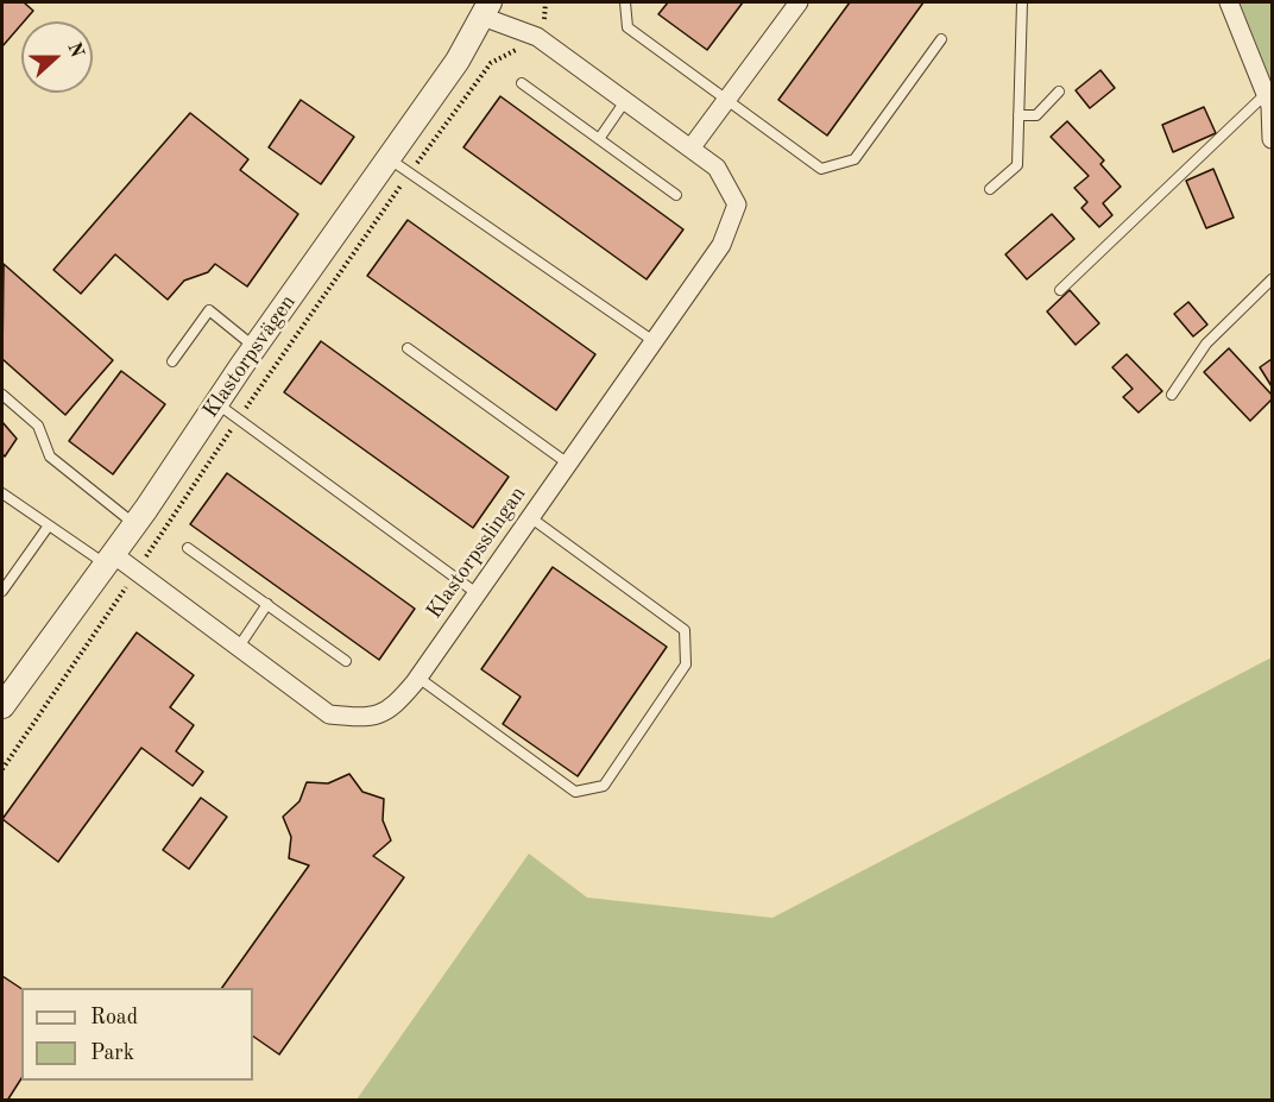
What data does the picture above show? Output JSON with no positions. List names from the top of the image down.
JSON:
{
  "streets": {
    "street": ["Klastorpsvägen", "Klastorpsslingan"]
  },
  "crossings": [
    ["Klastorpsvägen", "Klastorpsslingan"]
  ],
  "legend": ["Road", "Park"],
  "north": "right"
}
